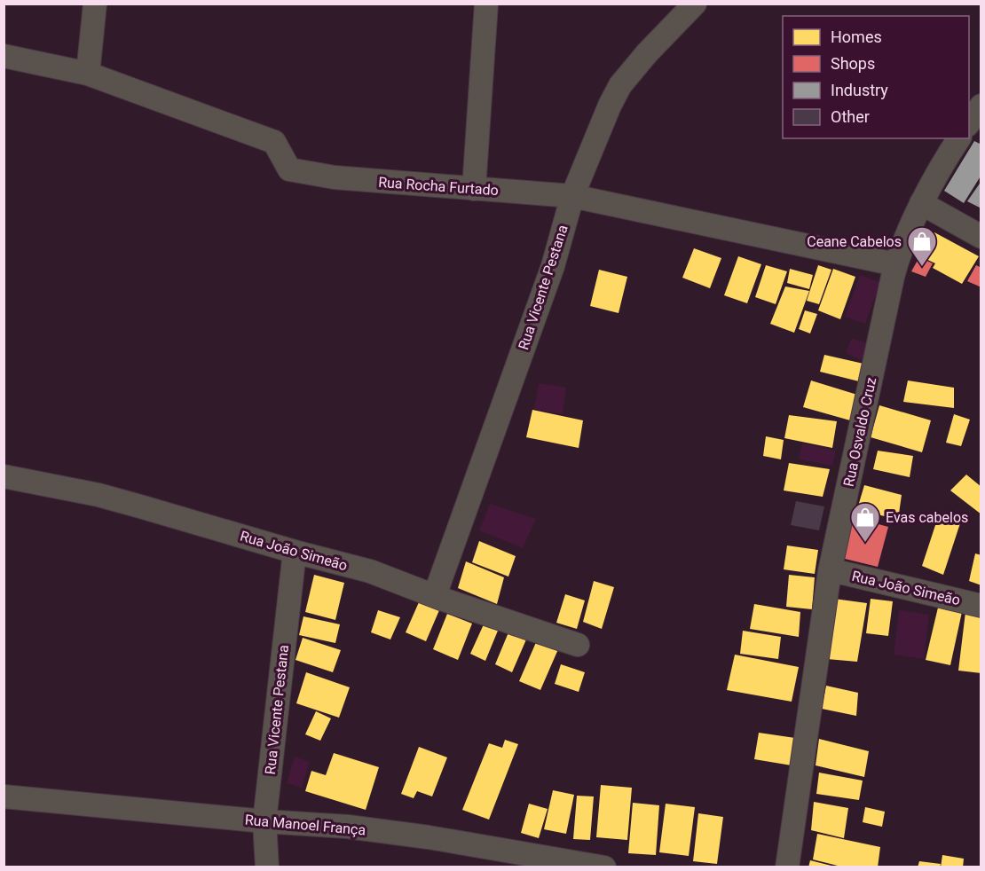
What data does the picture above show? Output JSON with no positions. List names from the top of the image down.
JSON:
{
  "streets": {
    "street": [
      "Rua Rocha Furtado",
      "Rua Vicente Pestana",
      "Rua Osvaldo Cruz",
      "Rua João Simeão",
      "Rua Manoel França"
    ]
  },
  "crossings": [
    ["Rua Rocha Furtado", "Rua Vicente Pestana"],
    ["Rua Rocha Furtado", "Rua Osvaldo Cruz"],
    ["Rua Vicente Pestana", "Rua João Simeão"],
    ["Rua Vicente Pestana", "Rua Manoel França"],
    ["Rua Osvaldo Cruz", "Rua João Simeão"]
  ],
  "places": {
    "shop": ["Ceane Cabelos", "Evas cabelos"]
  },
  "legend": [
    "Homes",
    "Shops",
    "Industry",
    "Other"
  ]
}
